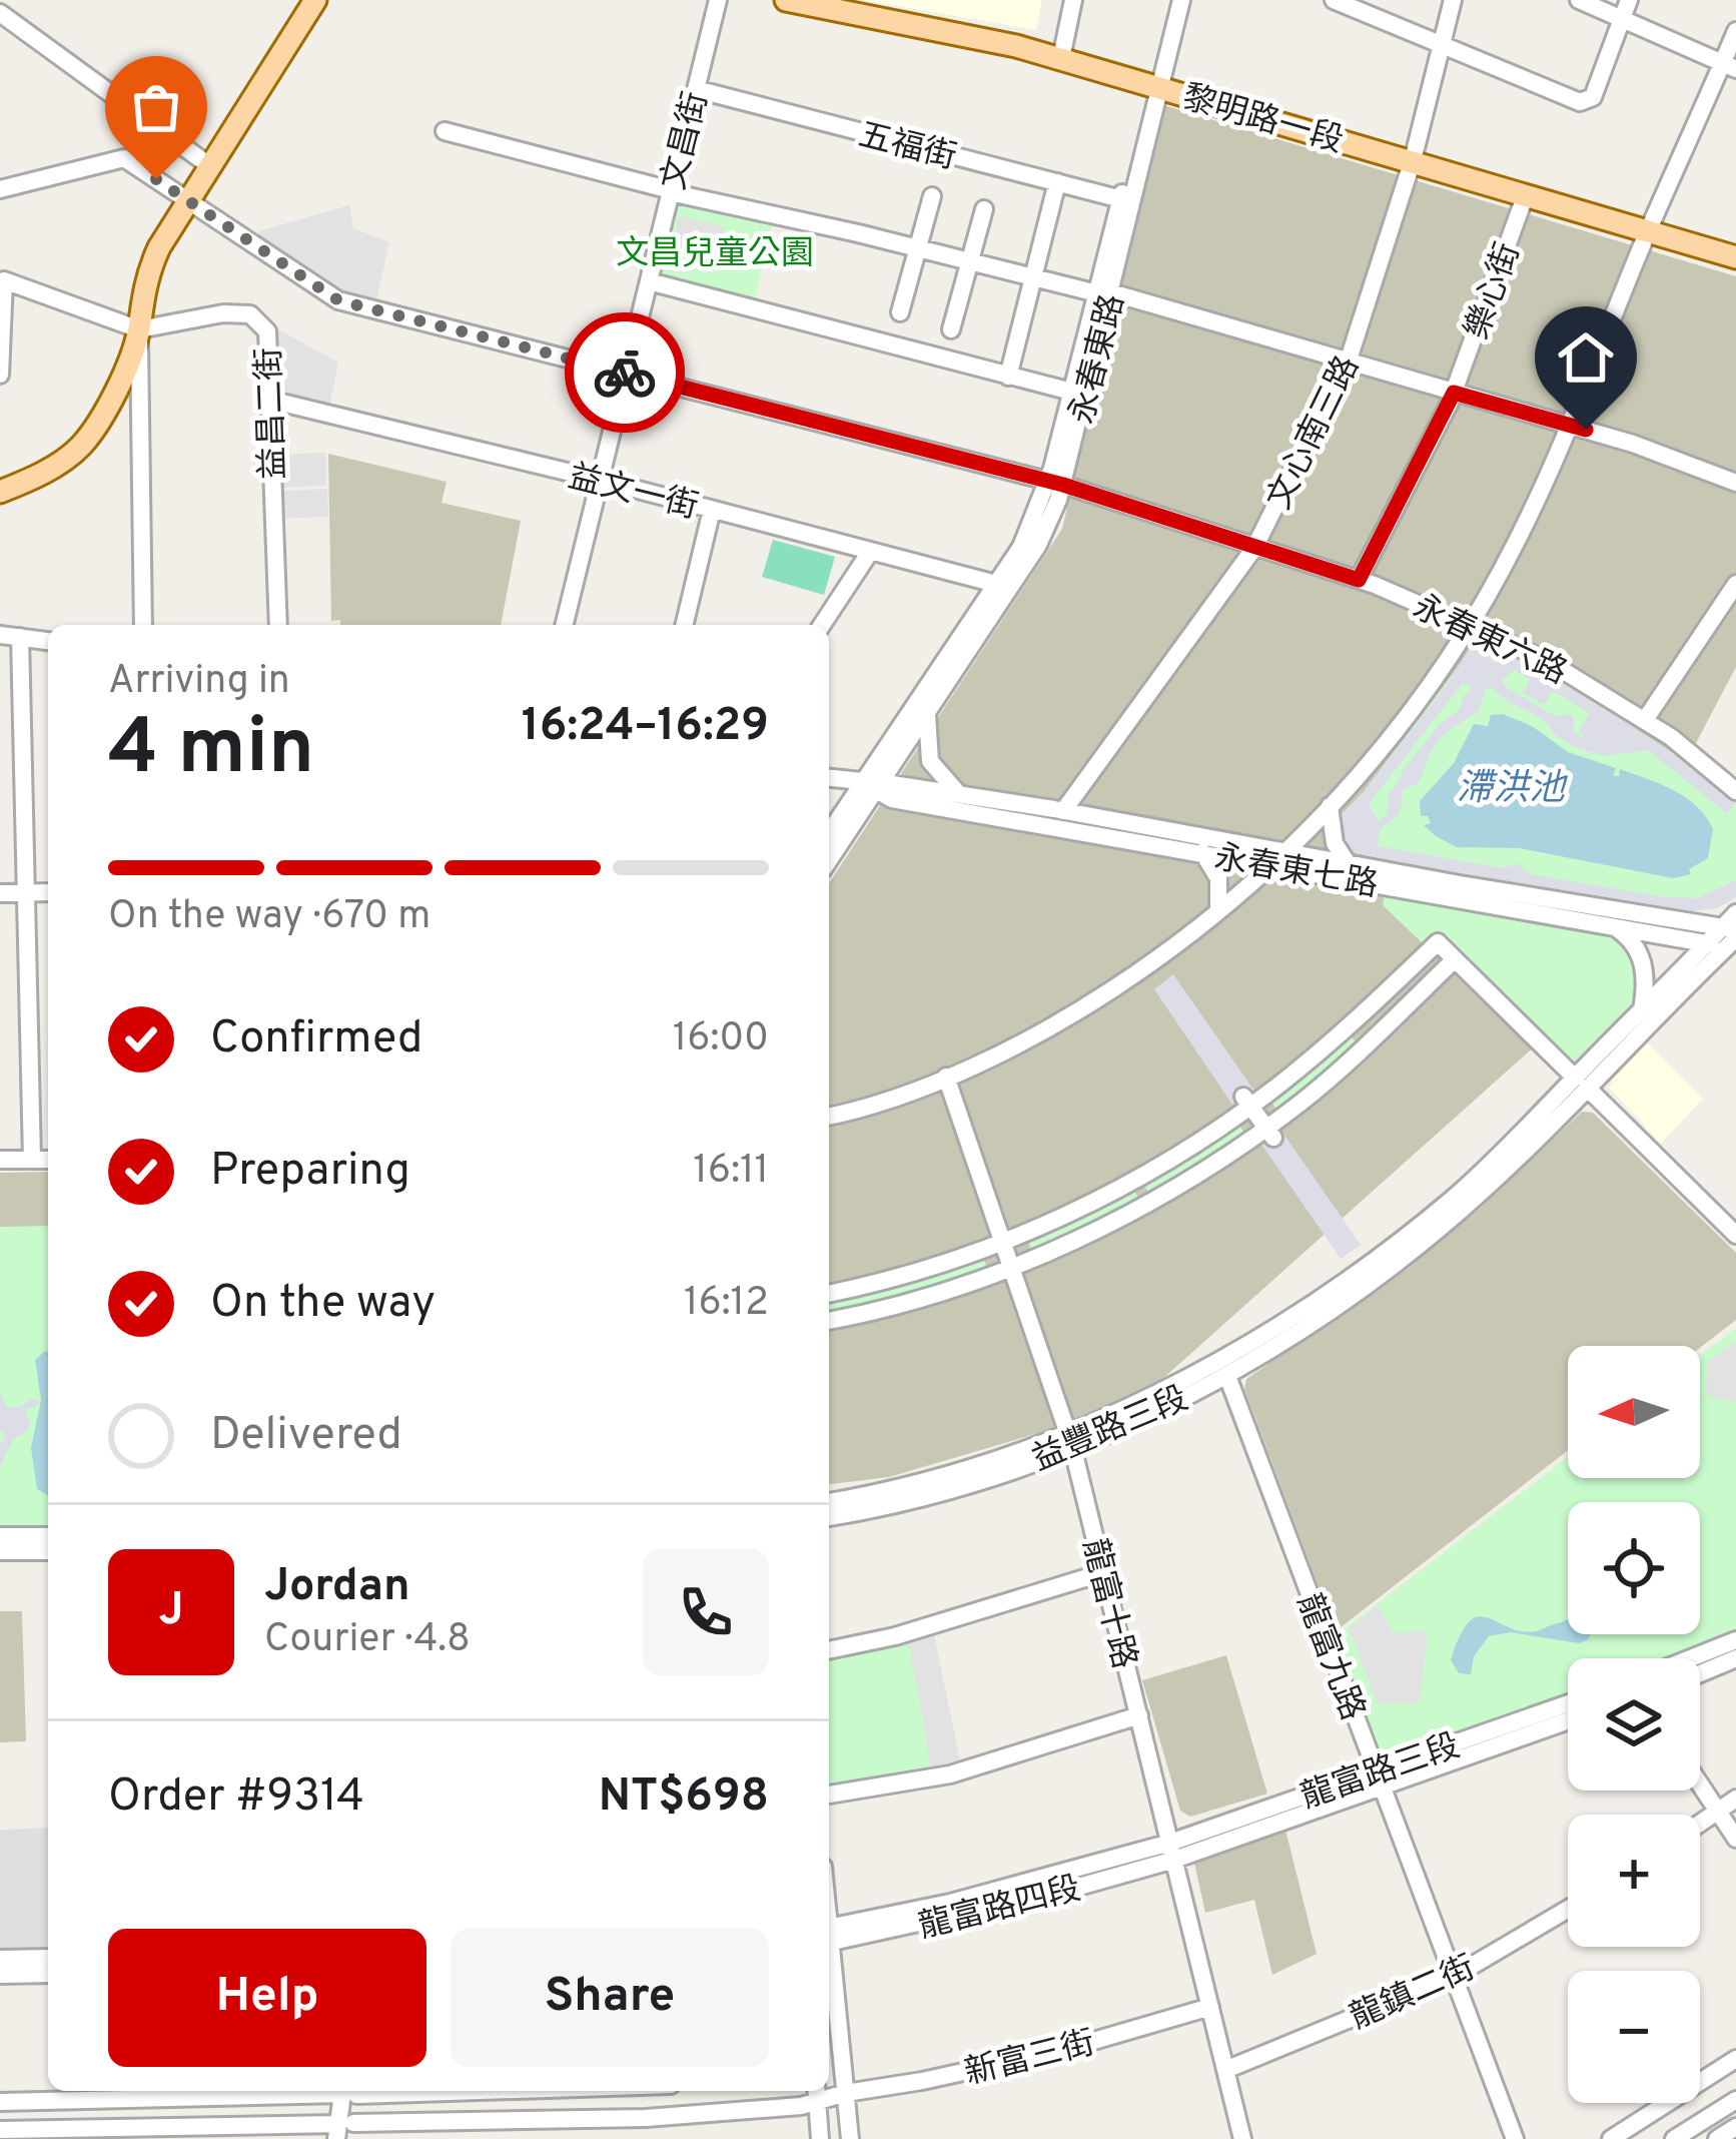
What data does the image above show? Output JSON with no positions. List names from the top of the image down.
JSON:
{
  "streets": {
    "main road": ["黎明路一段"],
    "street": [
      "文昌街",
      "五福街",
      "樂心街",
      "永春東路",
      "益昌二街",
      "文心南三路",
      "益文一街",
      "永春東六路",
      "永春東七路",
      "益豐路三段",
      "龍富十路",
      "龍富九路",
      "龍富路三段",
      "龍富路四段",
      "龍鎮二街",
      "新富三街"
    ]
  },
  "crossings": [
    ["黎明路一段", "樂心街"],
    ["黎明路一段", "永春東路"],
    ["黎明路一段", "文心南三路"],
    ["文昌街", "五福街"],
    ["文昌街", "益文一街"],
    ["文昌街", "永春東六路"],
    ["五福街", "永春東路"],
    ["樂心街", "永春東六路"],
    ["永春東路", "益文一街"],
    ["永春東路", "永春東六路"],
    ["永春東路", "永春東七路"],
    ["益昌二街", "益文一街"],
    ["文心南三路", "永春東六路"],
    ["文心南三路", "永春東七路"],
    ["永春東七路", "益豐路三段"],
    ["益豐路三段", "龍富十路"],
    ["益豐路三段", "龍富九路"],
    ["龍富十路", "龍富路三段"],
    ["龍富十路", "龍富路四段"],
    ["龍富十路", "龍鎮二街"],
    ["龍富十路", "新富三街"],
    ["龍富九路", "龍富路三段"],
    ["龍富九路", "龍鎮二街"],
    ["龍富路三段", "龍富路四段"]
  ],
  "water": ["滯洪池"],
  "parks": ["文昌兒童公園"],
  "north": "left",
  "page": {
    "heading": ["4 min", "Arriving in", "16:24–16:29"],
    "panel": [
      "Jordan",
      "Courier · 4.8",
      "Order #9314",
      "NT$698"
    ],
    "bar": "On the way · 670 m",
    "list": [
      ["Confirmed", "16:00"],
      ["Preparing", "16:11"],
      ["On the way", "16:12"],
      "Delivered"
    ],
    "map_buttons": ["+", "−"],
    "round": "J",
    "buttons": ["Help", "Share"]
  }
}
